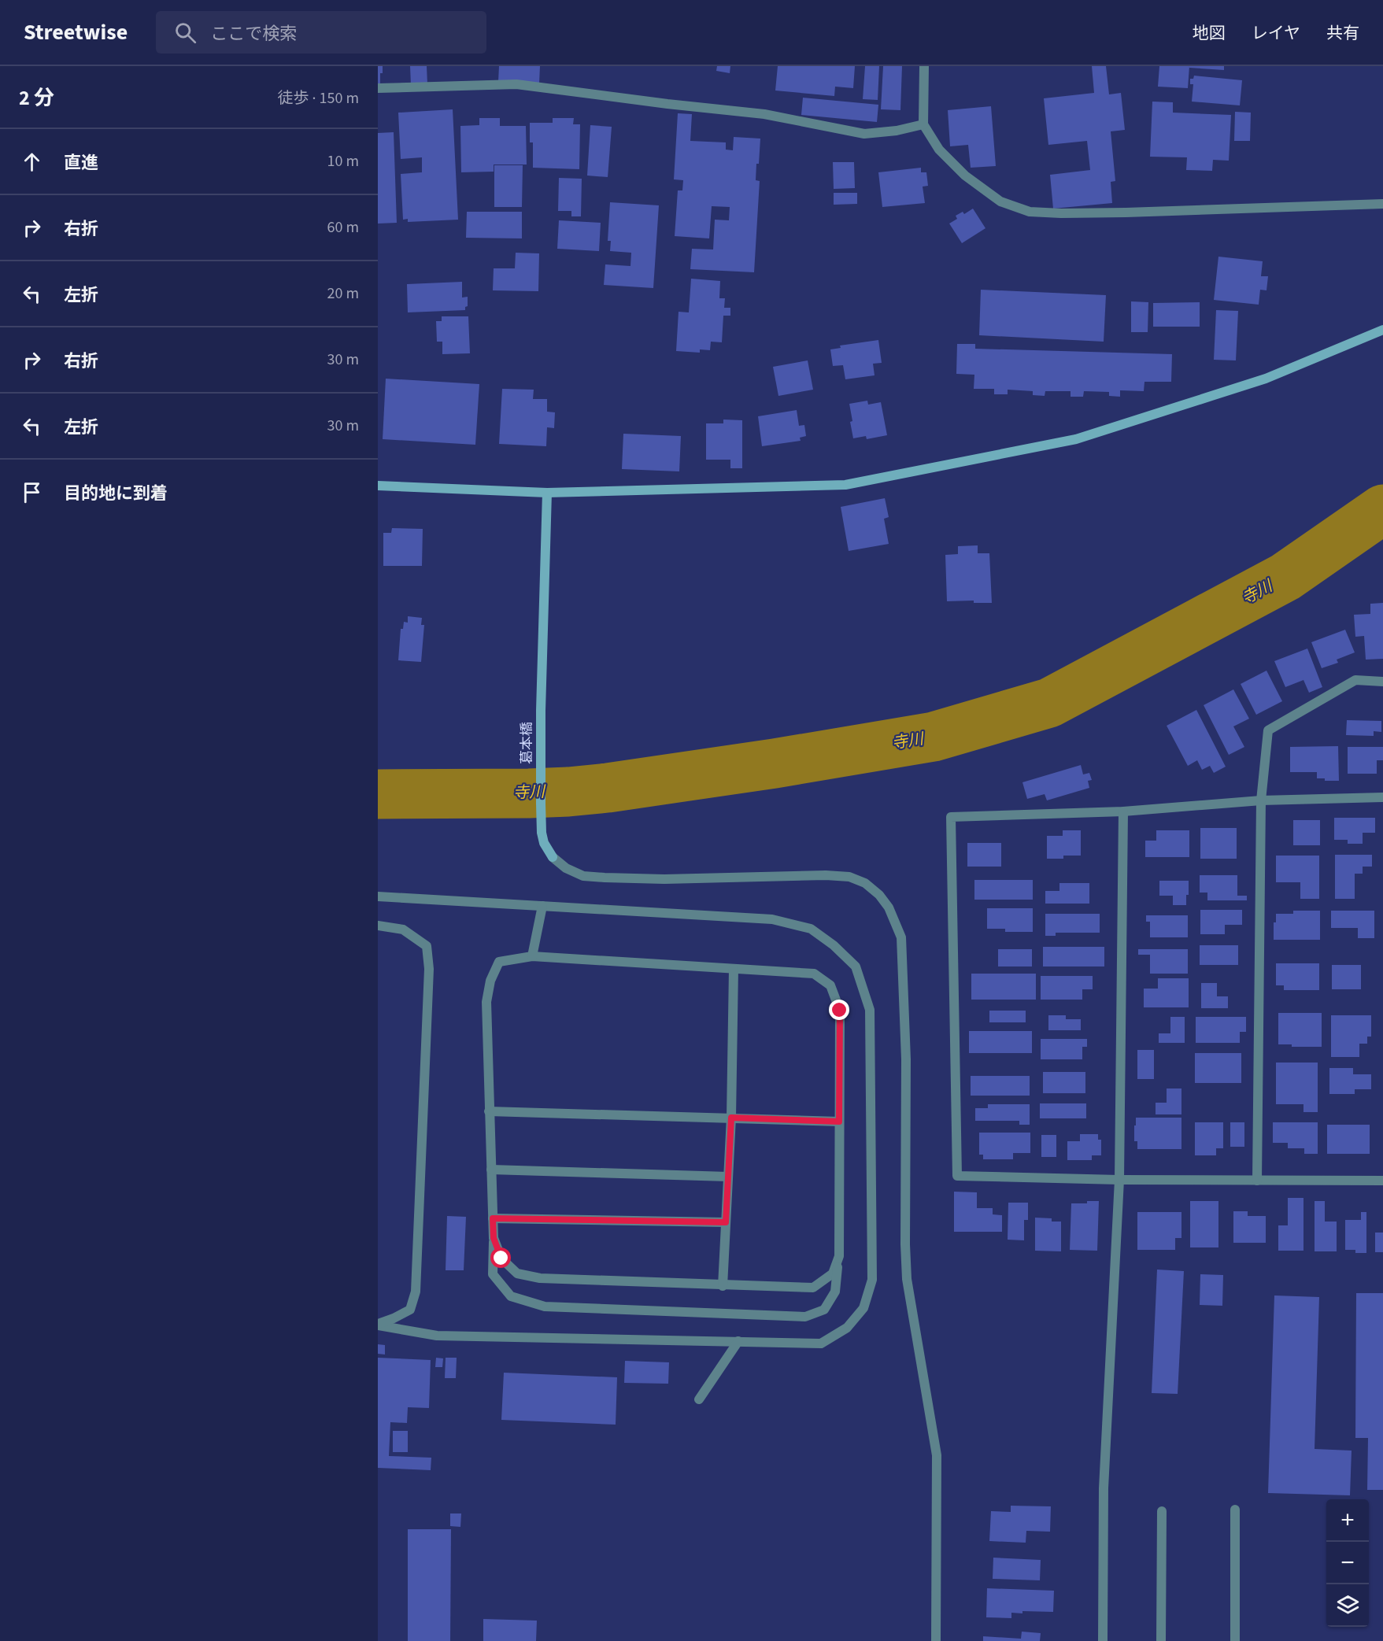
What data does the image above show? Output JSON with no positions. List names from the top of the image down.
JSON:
{
  "streets": {
    "street": ["葛本橋"]
  },
  "water": ["寺川"],
  "page": {
    "header": "Streetwise",
    "search": "ここで検索",
    "nav": ["地図", "レイヤ", "共有"],
    "heading": ["2 分", "徒歩 · 150 m"],
    "list": [
      ["直進", "10 m"],
      ["右折", "60 m"],
      ["左折", "20 m"],
      ["右折", "30 m"],
      ["左折", "30 m"],
      "目的地に到着"
    ],
    "map_buttons": ["+", "−"]
  }
}
